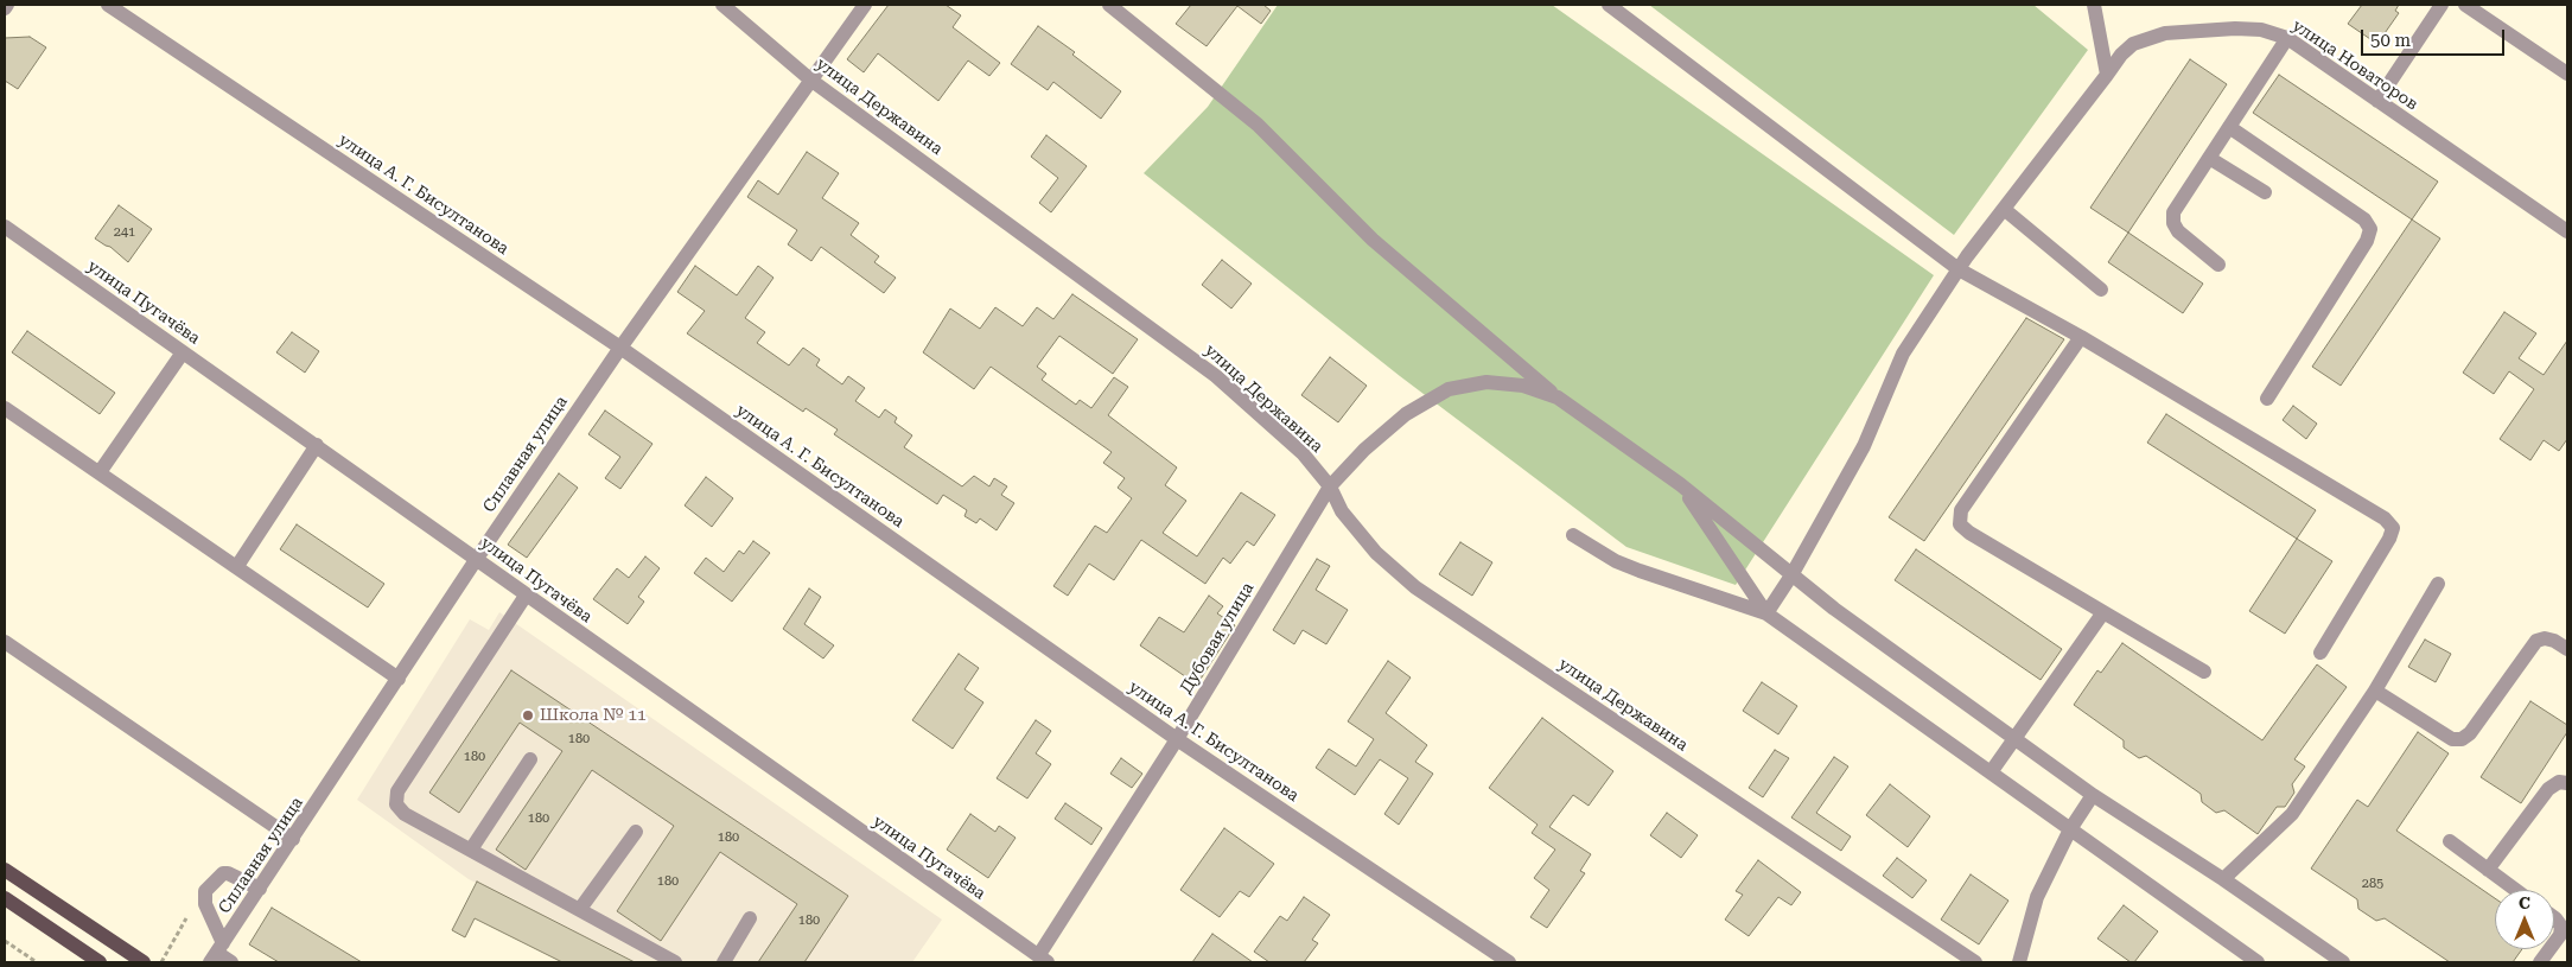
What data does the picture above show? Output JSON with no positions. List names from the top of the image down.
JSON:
{
  "streets": {
    "street": [
      "улица Новаторов",
      "улица Державина",
      "улица А. Г. Бисултанова",
      "улица Пугачёва",
      "Сплавная улица",
      "Дубовая улица"
    ]
  },
  "crossings": [
    ["улица Державина", "Сплавная улица"],
    ["улица Державина", "Дубовая улица"],
    ["улица А. Г. Бисултанова", "Сплавная улица"],
    ["улица А. Г. Бисултанова", "Дубовая улица"],
    ["улица Пугачёва", "Сплавная улица"],
    ["улица Пугачёва", "Дубовая улица"]
  ],
  "places": ["Школа № 11"],
  "house_numbers": [
    "241",
    "180",
    "180",
    "180",
    "180",
    "180",
    "285",
    "180"
  ],
  "scale_bar": "50 m",
  "north": "top"
}
